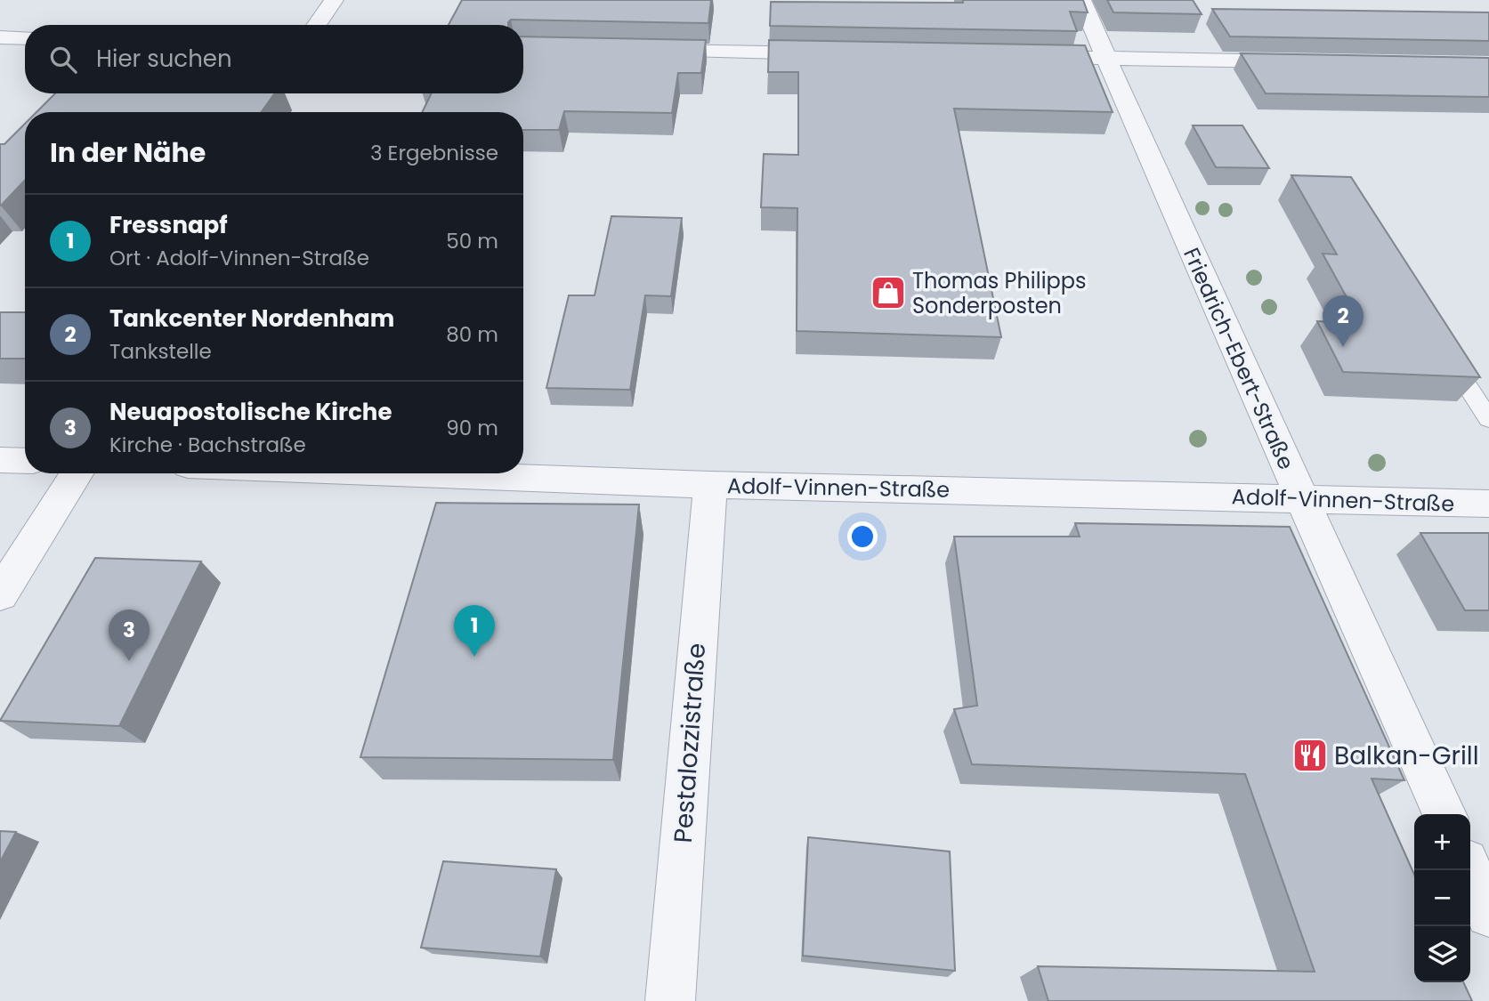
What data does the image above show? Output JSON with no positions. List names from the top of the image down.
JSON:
{
  "streets": {
    "street": ["Friedrich-Ebert-Straße", "Adolf-Vinnen-Straße", "Pestalozzistraße"]
  },
  "crossings": [
    ["Friedrich-Ebert-Straße", "Adolf-Vinnen-Straße"],
    ["Adolf-Vinnen-Straße", "Pestalozzistraße"]
  ],
  "places": {
    "shop": ["Thomas Philipps Sonderposten"],
    "restaurant": ["Balkan-Grill"]
  },
  "page": {
    "search": "Hier suchen",
    "heading": ["In der Nähe", "3 Ergebnisse"],
    "list": [
      {
        "mark": "1",
        "name": "Fressnapf",
        "note": "Ort · Adolf-Vinnen-Straße",
        "value": "50 m"
      },
      {
        "mark": "2",
        "name": "Tankcenter Nordenham",
        "note": "Tankstelle",
        "value": "80 m"
      },
      {
        "mark": "3",
        "name": "Neuapostolische Kirche",
        "note": "Kirche · Bachstraße",
        "value": "90 m"
      }
    ],
    "pins": ["2", "1", "3"],
    "map_buttons": ["+", "−"]
  }
}
